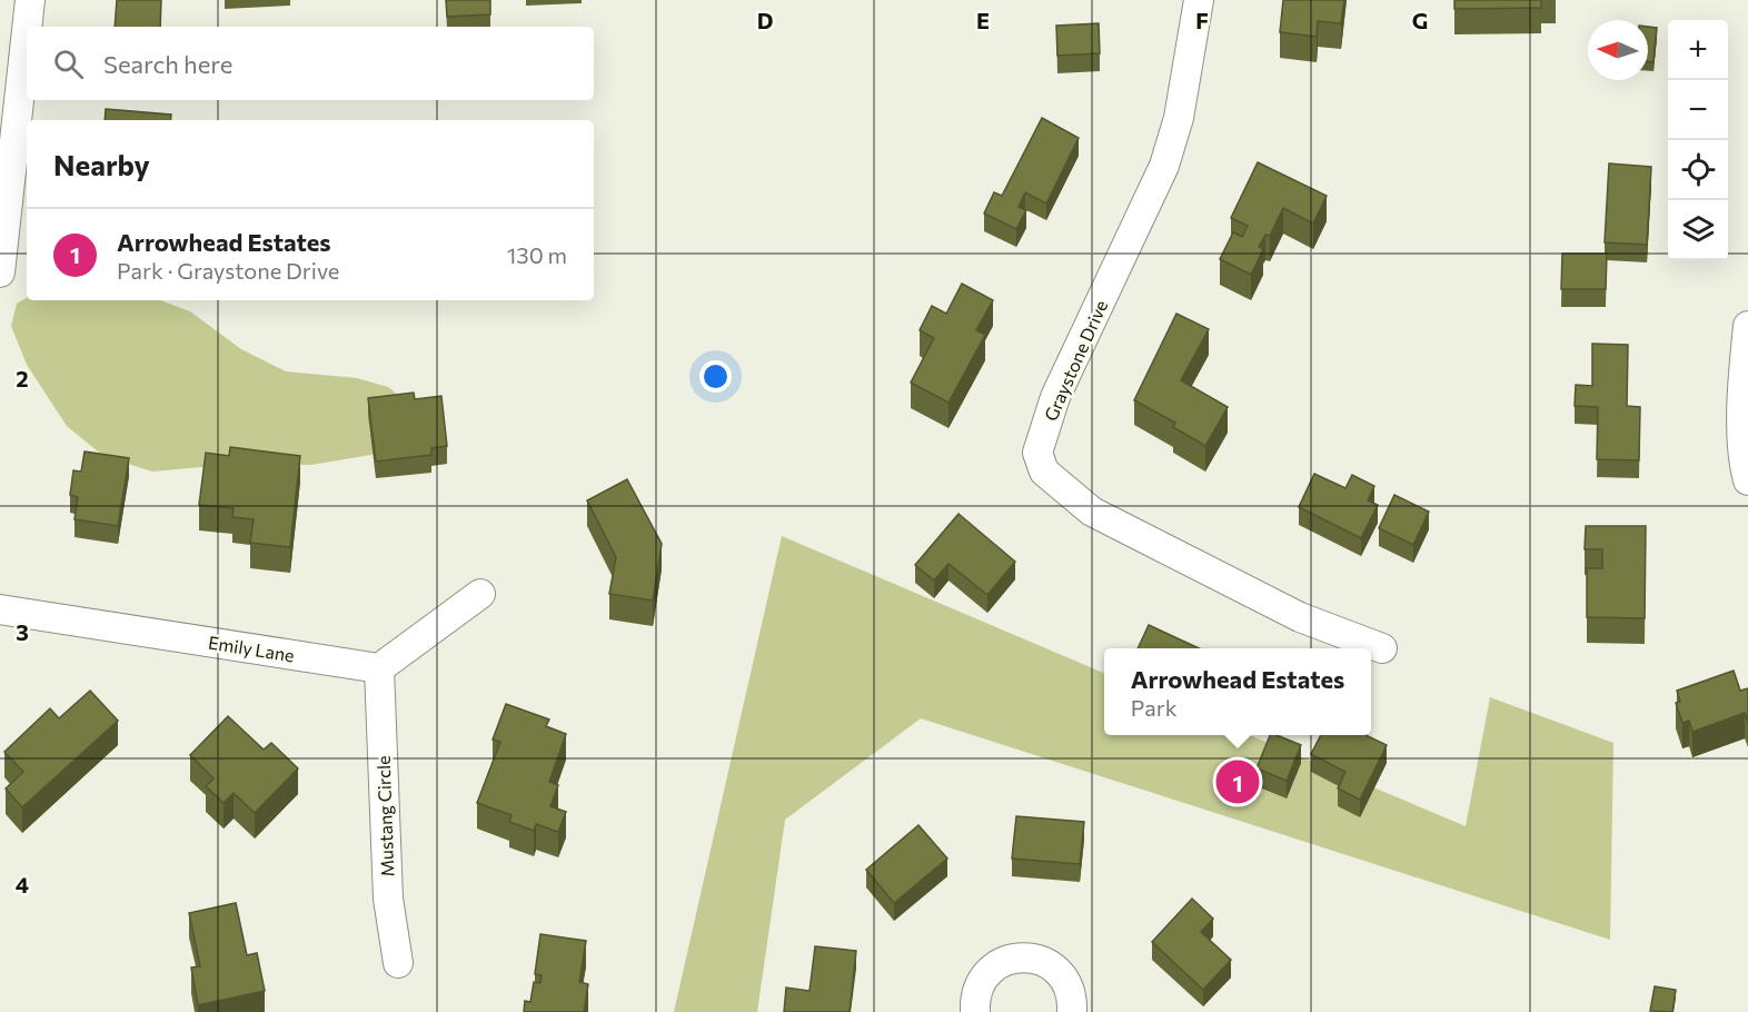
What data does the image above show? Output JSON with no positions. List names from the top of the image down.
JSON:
{
  "streets": {
    "street": ["Graystone Drive", "Emily Lane", "Mustang Circle"]
  },
  "crossings": [
    ["Emily Lane", "Mustang Circle"]
  ],
  "north": "left",
  "page": {
    "map_buttons": ["+", "−"],
    "search": "Search here",
    "heading": "Nearby",
    "list": [
      {
        "mark": "1",
        "name": "Arrowhead Estates",
        "note": "Park · Graystone Drive",
        "value": "130 m"
      }
    ],
    "popup": ["Arrowhead Estates", "Park"],
    "pins": "1"
  },
  "grid": {
    "columns": [
      "D",
      "E",
      "F",
      "G"
    ],
    "rows": ["2", "3", "4"]
  }
}
